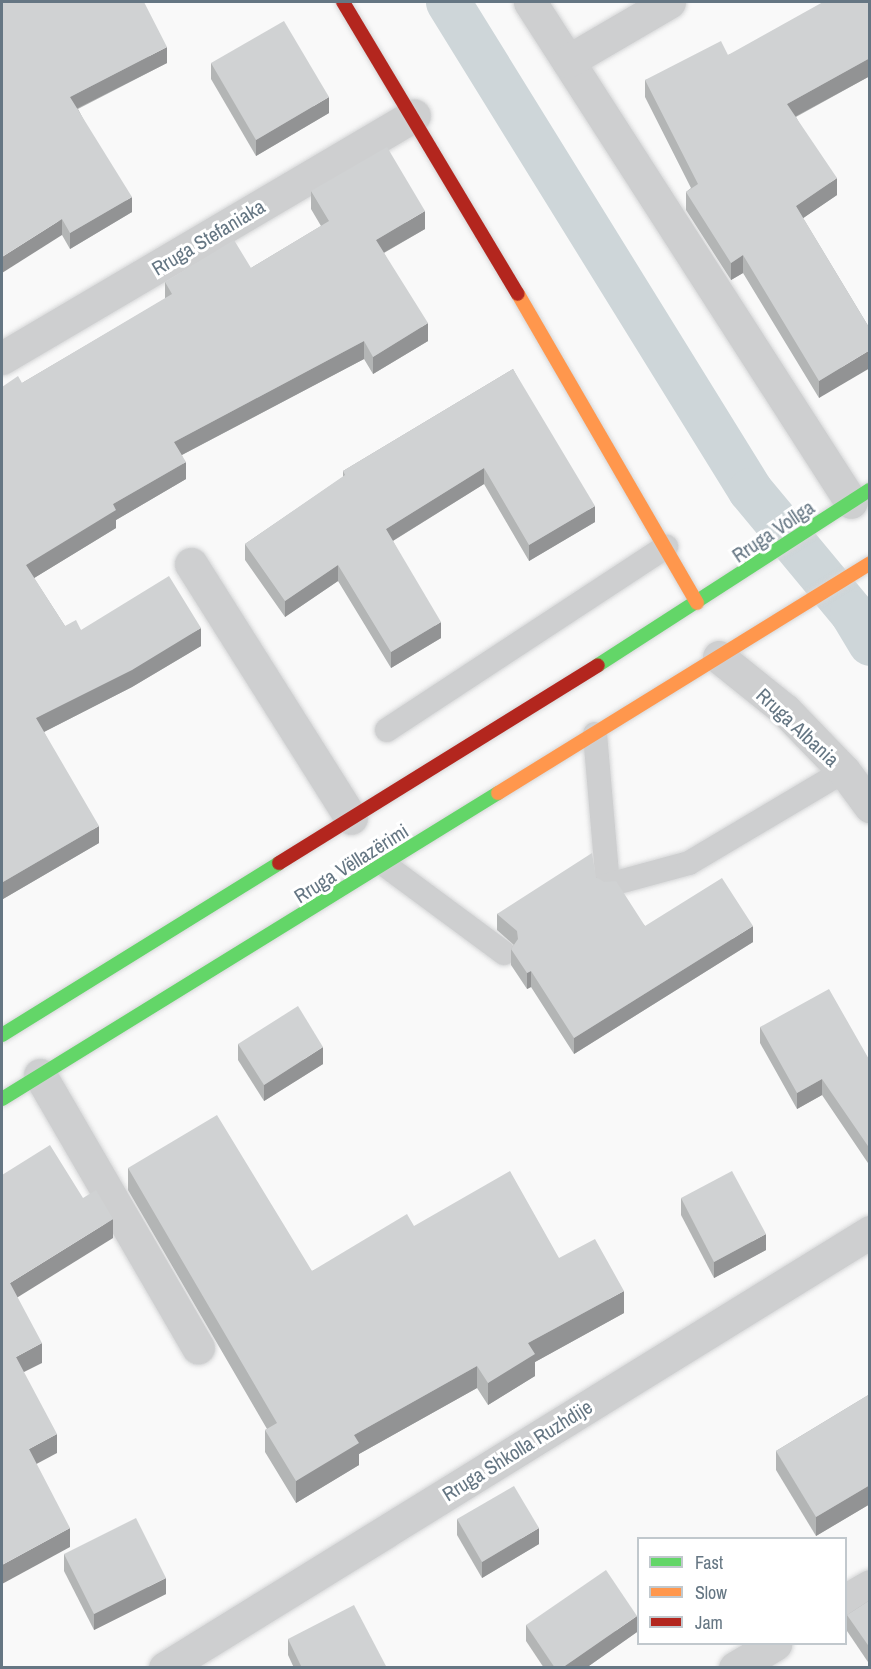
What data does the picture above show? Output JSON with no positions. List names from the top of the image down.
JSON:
{
  "streets": {
    "main road": ["Rruga Vollga", "Rruga Vëllazërimi"],
    "street": ["Rruga Stefaniaka", "Rruga Albania", "Rruga Shkolla Ruzhdije"]
  },
  "crossings": [
    ["Rruga Vollga", "Rruga Vëllazërimi"],
    ["Rruga Albania", "Rruga Vëllazërimi"]
  ],
  "legend": ["Fast", "Slow", "Jam"]
}
